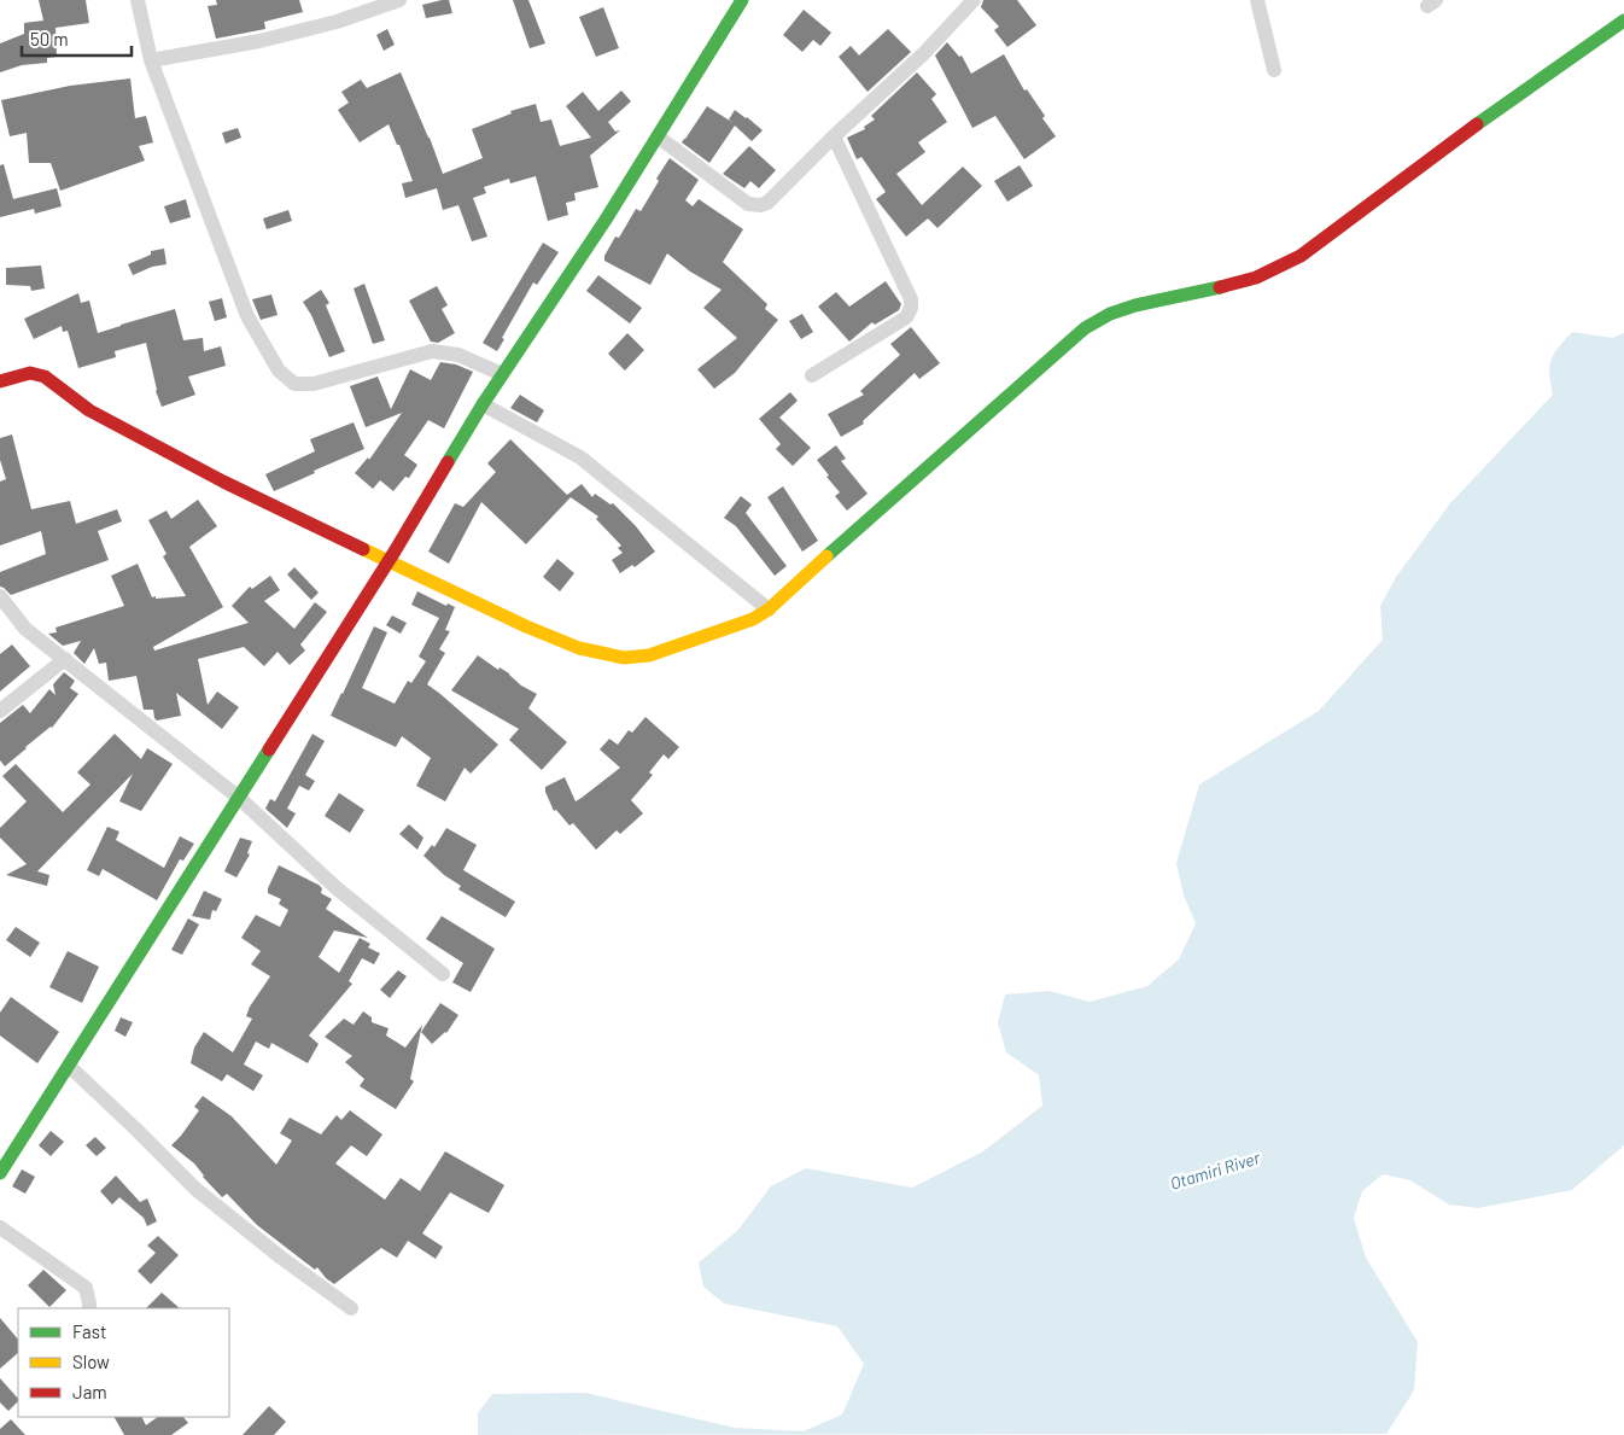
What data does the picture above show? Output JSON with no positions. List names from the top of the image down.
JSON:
{
  "water": ["Otamiri River"],
  "legend": ["Fast", "Slow", "Jam"],
  "scale_bar": "50 m"
}
